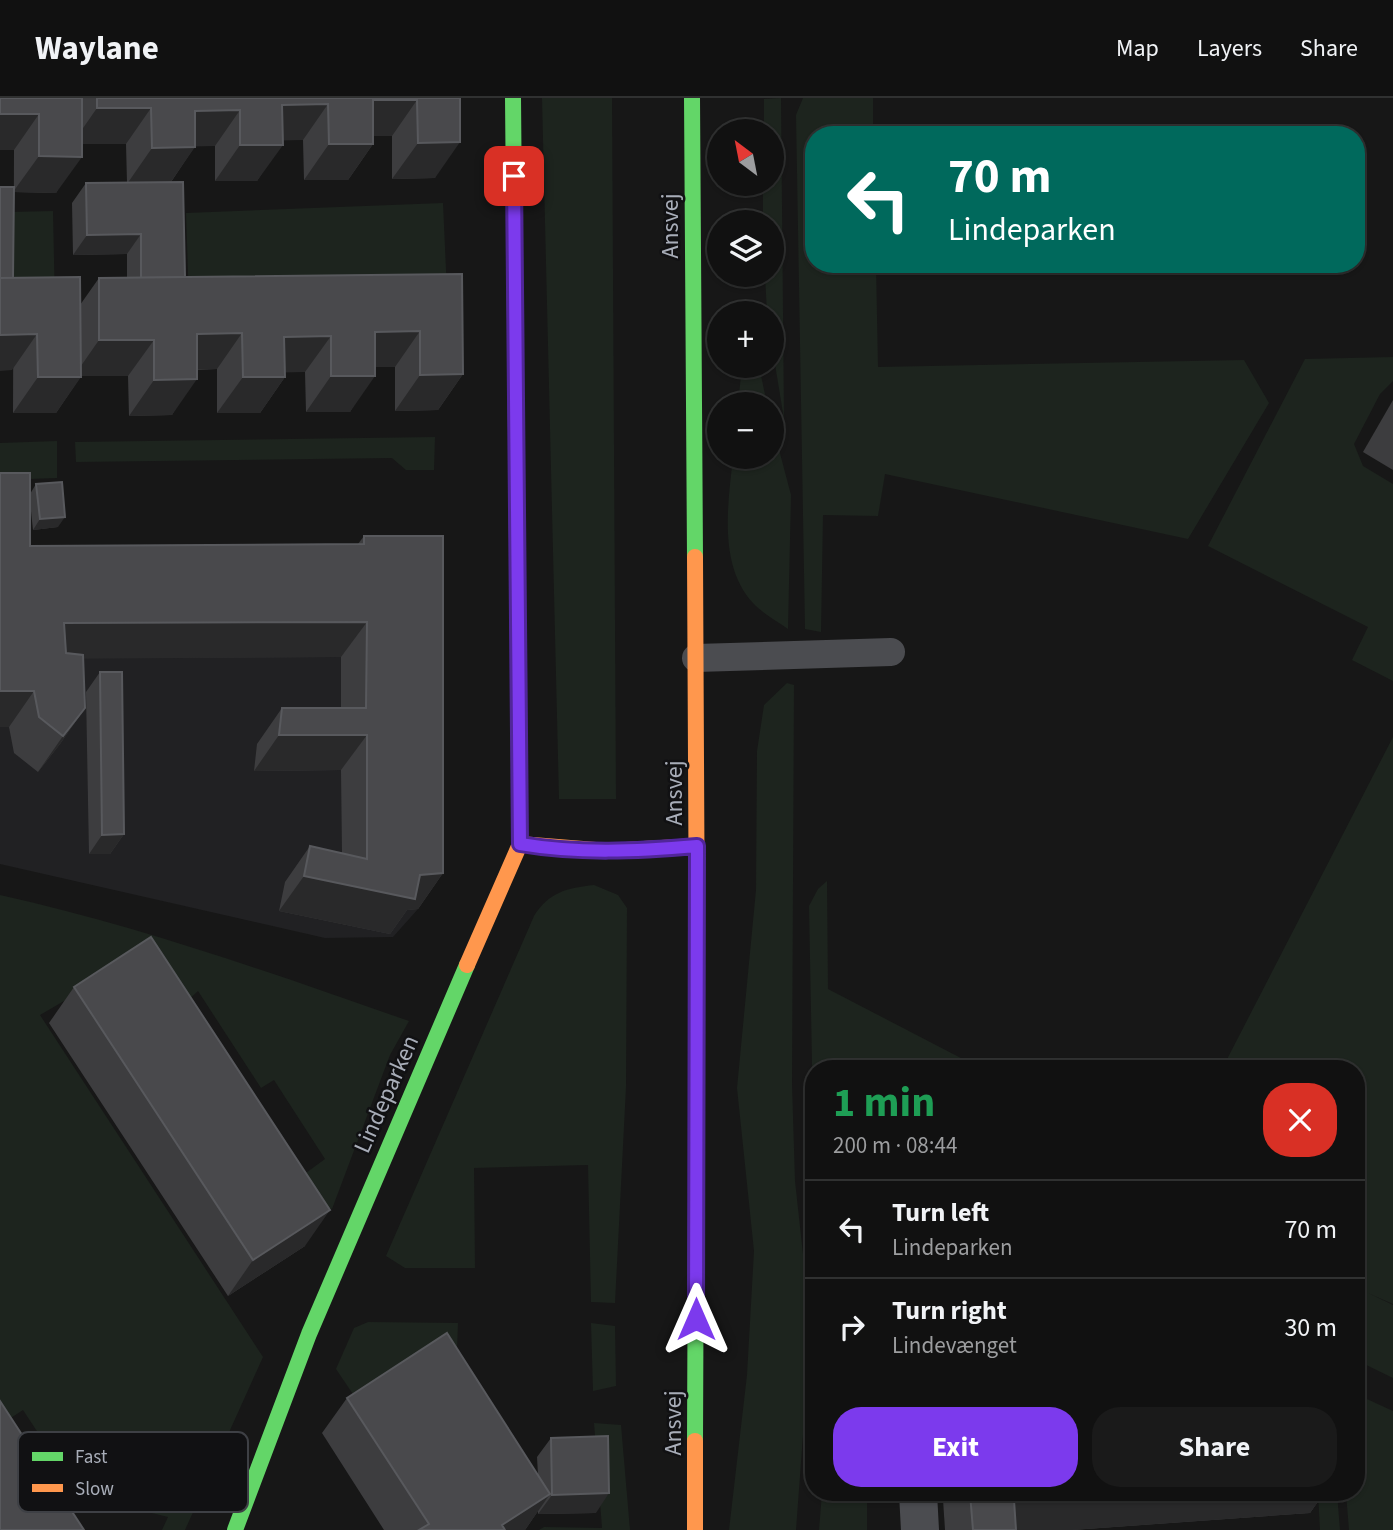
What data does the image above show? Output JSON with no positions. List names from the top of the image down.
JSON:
{
  "streets": {
    "street": ["Ansvej", "Lindeparken"]
  },
  "legend": ["Fast", "Slow"],
  "north": "top left",
  "page": {
    "header": "Waylane",
    "nav": ["Map", "Layers", "Share"],
    "map_buttons": ["+", "−"],
    "turn": ["70 m", "Lindeparken"],
    "heading": ["1 min", "200 m · 08:44"],
    "list": [
      {
        "name": "Turn left",
        "note": "Lindeparken",
        "value": "70 m"
      },
      {
        "name": "Turn right",
        "note": "Lindevænget",
        "value": "30 m"
      }
    ],
    "buttons": ["Exit", "Share"]
  }
}
